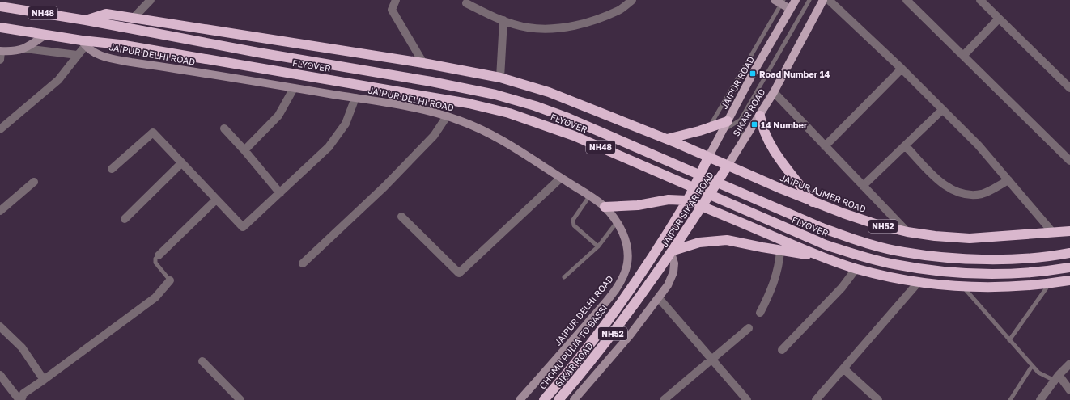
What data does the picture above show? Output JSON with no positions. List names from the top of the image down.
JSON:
{
  "streets": {
    "highway": [
      "NH48",
      "JAIPUR DELHI ROAD",
      "FLYOVER",
      "SIKAR ROAD",
      "JAIPUR AJMER ROAD",
      "JAIPUR SIKAR ROAD",
      "NH52",
      "CHOMU PULIA TO BASSI"
    ],
    "main road": ["JAIPUR ROAD"]
  },
  "crossings": [
    ["NH48", "FLYOVER"],
    ["NH48", "JAIPUR AJMER ROAD"],
    ["JAIPUR DELHI ROAD", "FLYOVER"],
    ["FLYOVER", "JAIPUR AJMER ROAD"],
    ["JAIPUR ROAD", "JAIPUR AJMER ROAD"],
    ["JAIPUR ROAD", "NH52"],
    ["SIKAR ROAD", "JAIPUR AJMER ROAD"],
    ["SIKAR ROAD", "JAIPUR SIKAR ROAD"],
    ["JAIPUR AJMER ROAD", "JAIPUR SIKAR ROAD"],
    ["JAIPUR AJMER ROAD", "NH52"],
    ["NH52", "CHOMU PULIA TO BASSI"]
  ],
  "places": {
    "transit": ["Road Number 14", "14 Number"]
  }
}
